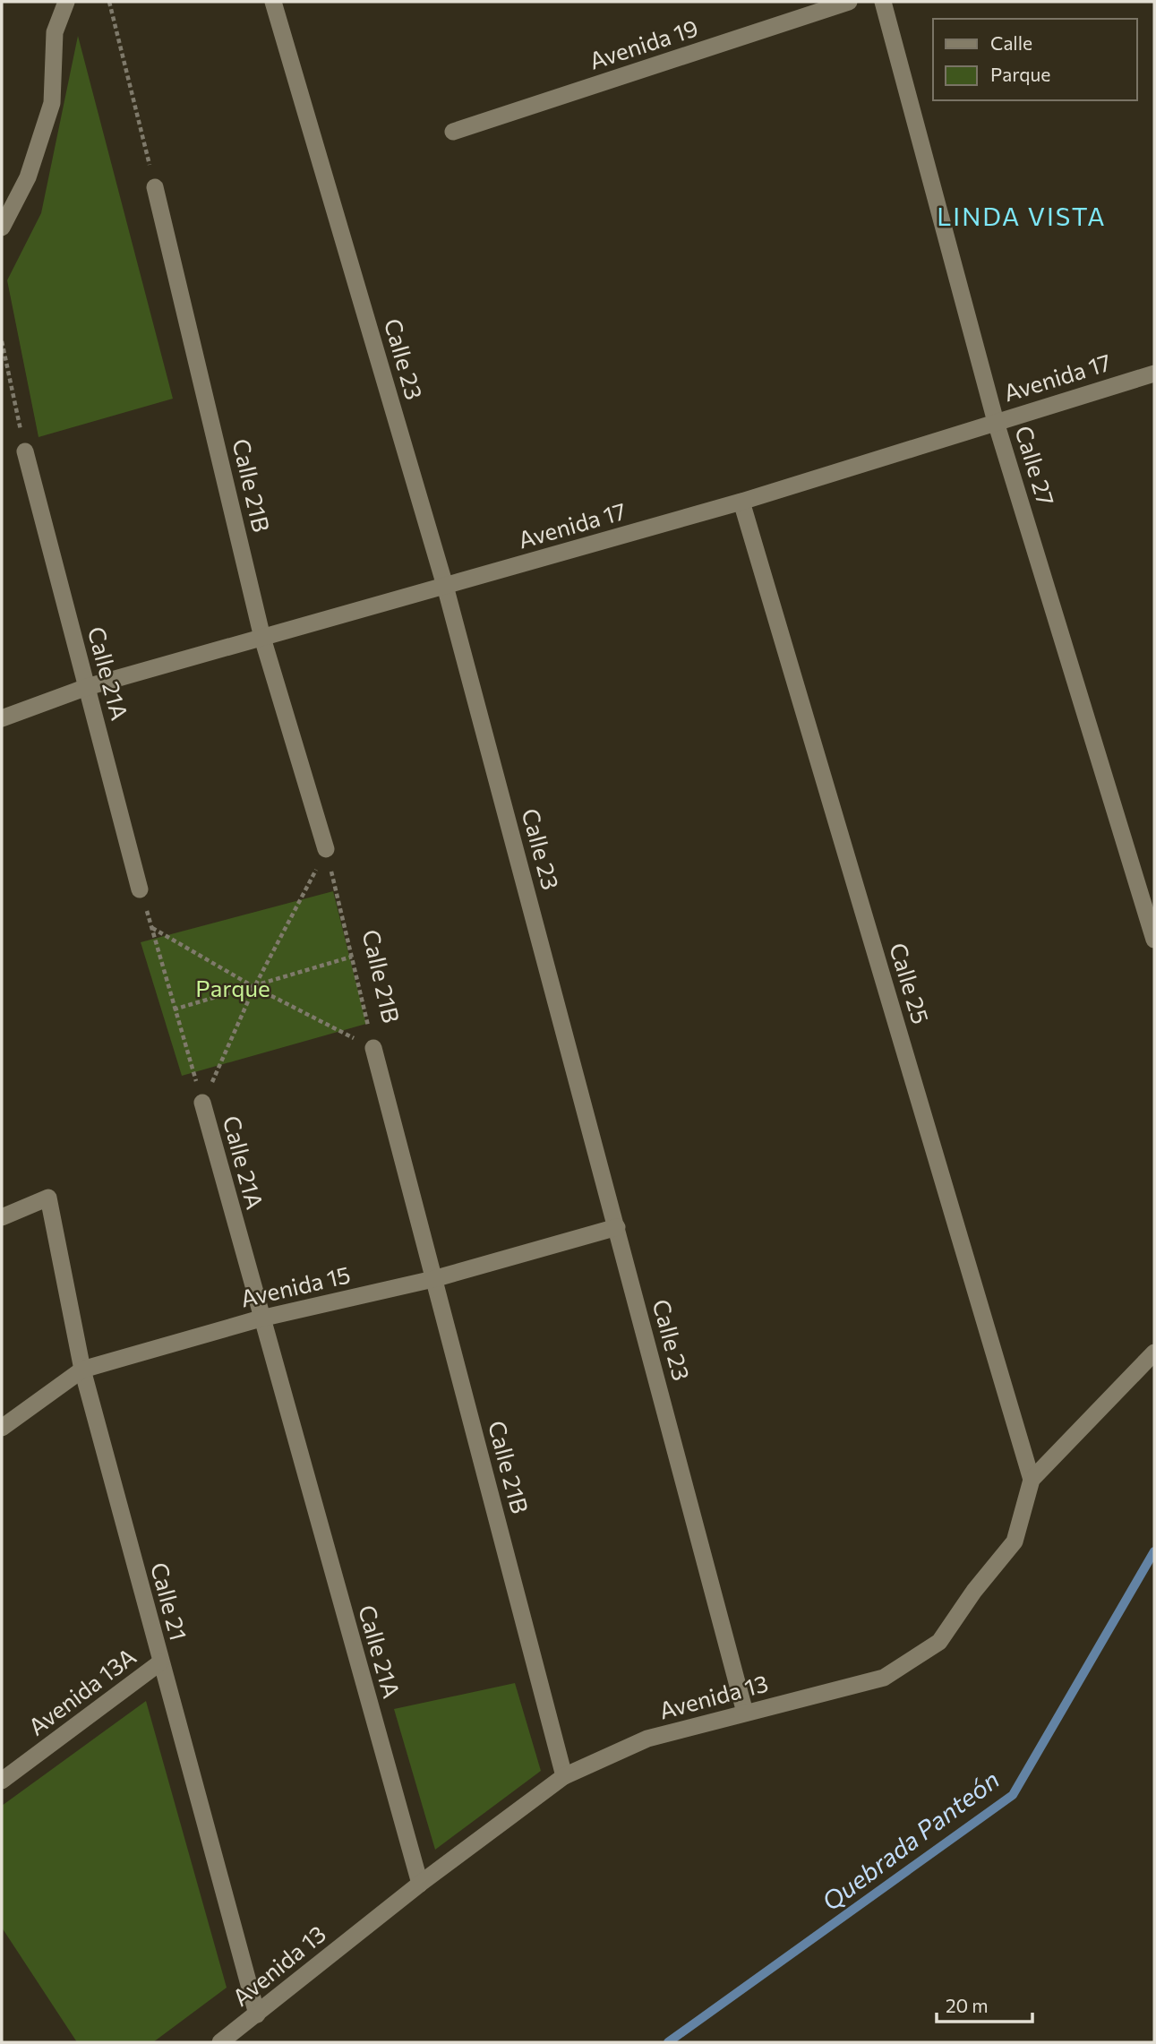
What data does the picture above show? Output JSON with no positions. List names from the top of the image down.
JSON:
{
  "streets": {
    "street": [
      "Avenida 19",
      "Calle 23",
      "Avenida 17",
      "Calle 27",
      "Calle 21B",
      "Calle 21A",
      "Calle 25",
      "Avenida 15",
      "Calle 21",
      "Avenida 13A",
      "Avenida 13"
    ]
  },
  "crossings": [
    ["Calle 23", "Avenida 17"],
    ["Calle 23", "Avenida 15"],
    ["Calle 23", "Avenida 13"],
    ["Avenida 17", "Calle 27"],
    ["Avenida 17", "Calle 21B"],
    ["Avenida 17", "Calle 21A"],
    ["Avenida 17", "Calle 25"],
    ["Calle 21B", "Avenida 15"],
    ["Calle 21B", "Avenida 13"],
    ["Calle 21A", "Avenida 15"],
    ["Calle 21A", "Avenida 13"],
    ["Calle 25", "Avenida 13"],
    ["Avenida 15", "Calle 21"],
    ["Calle 21", "Avenida 13A"],
    ["Calle 21", "Avenida 13"]
  ],
  "districts": ["LINDA VISTA"],
  "water": ["Quebrada Panteón"],
  "parks": ["Parque"],
  "legend": ["Calle", "Parque"],
  "scale_bar": "20 m"
}
